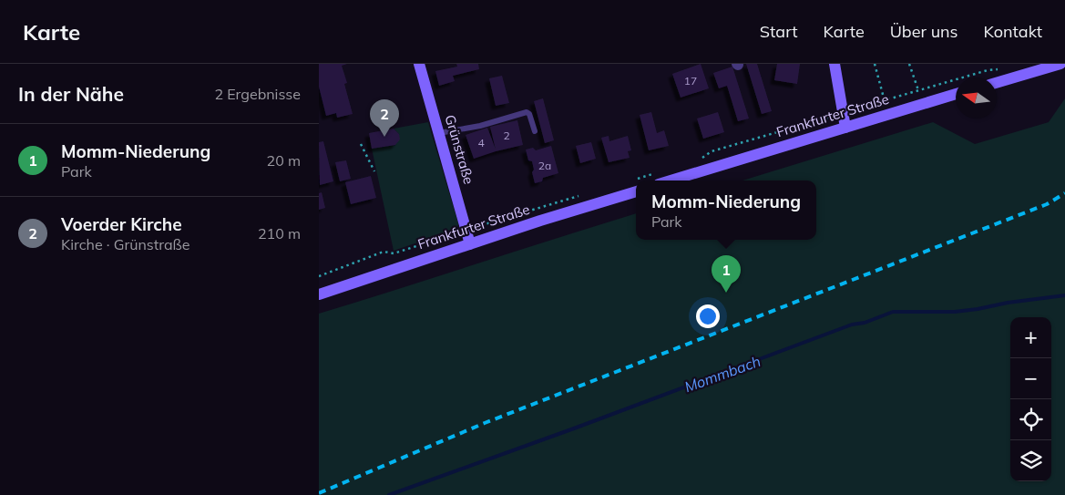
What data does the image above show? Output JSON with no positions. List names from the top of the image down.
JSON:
{
  "streets": {
    "main road": ["Frankfurter Straße", "Grünstraße"]
  },
  "crossings": [
    ["Frankfurter Straße", "Grünstraße"]
  ],
  "water": ["Mommbach"],
  "house_numbers": [
    "17",
    "2",
    "4",
    "2a"
  ],
  "north": "left",
  "page": {
    "header": "Karte",
    "nav": [
      "Start",
      "Karte",
      "Über uns",
      "Kontakt"
    ],
    "heading": ["In der Nähe", "2 Ergebnisse"],
    "pins": ["2", "1"],
    "list": [
      {
        "mark": "1",
        "name": "Momm-Niederung",
        "note": "Park",
        "value": "20 m"
      },
      {
        "mark": "2",
        "name": "Voerder Kirche",
        "note": "Kirche · Grünstraße",
        "value": "210 m"
      }
    ],
    "popup": ["Momm-Niederung", "Park"],
    "map_buttons": ["+", "−"]
  }
}
